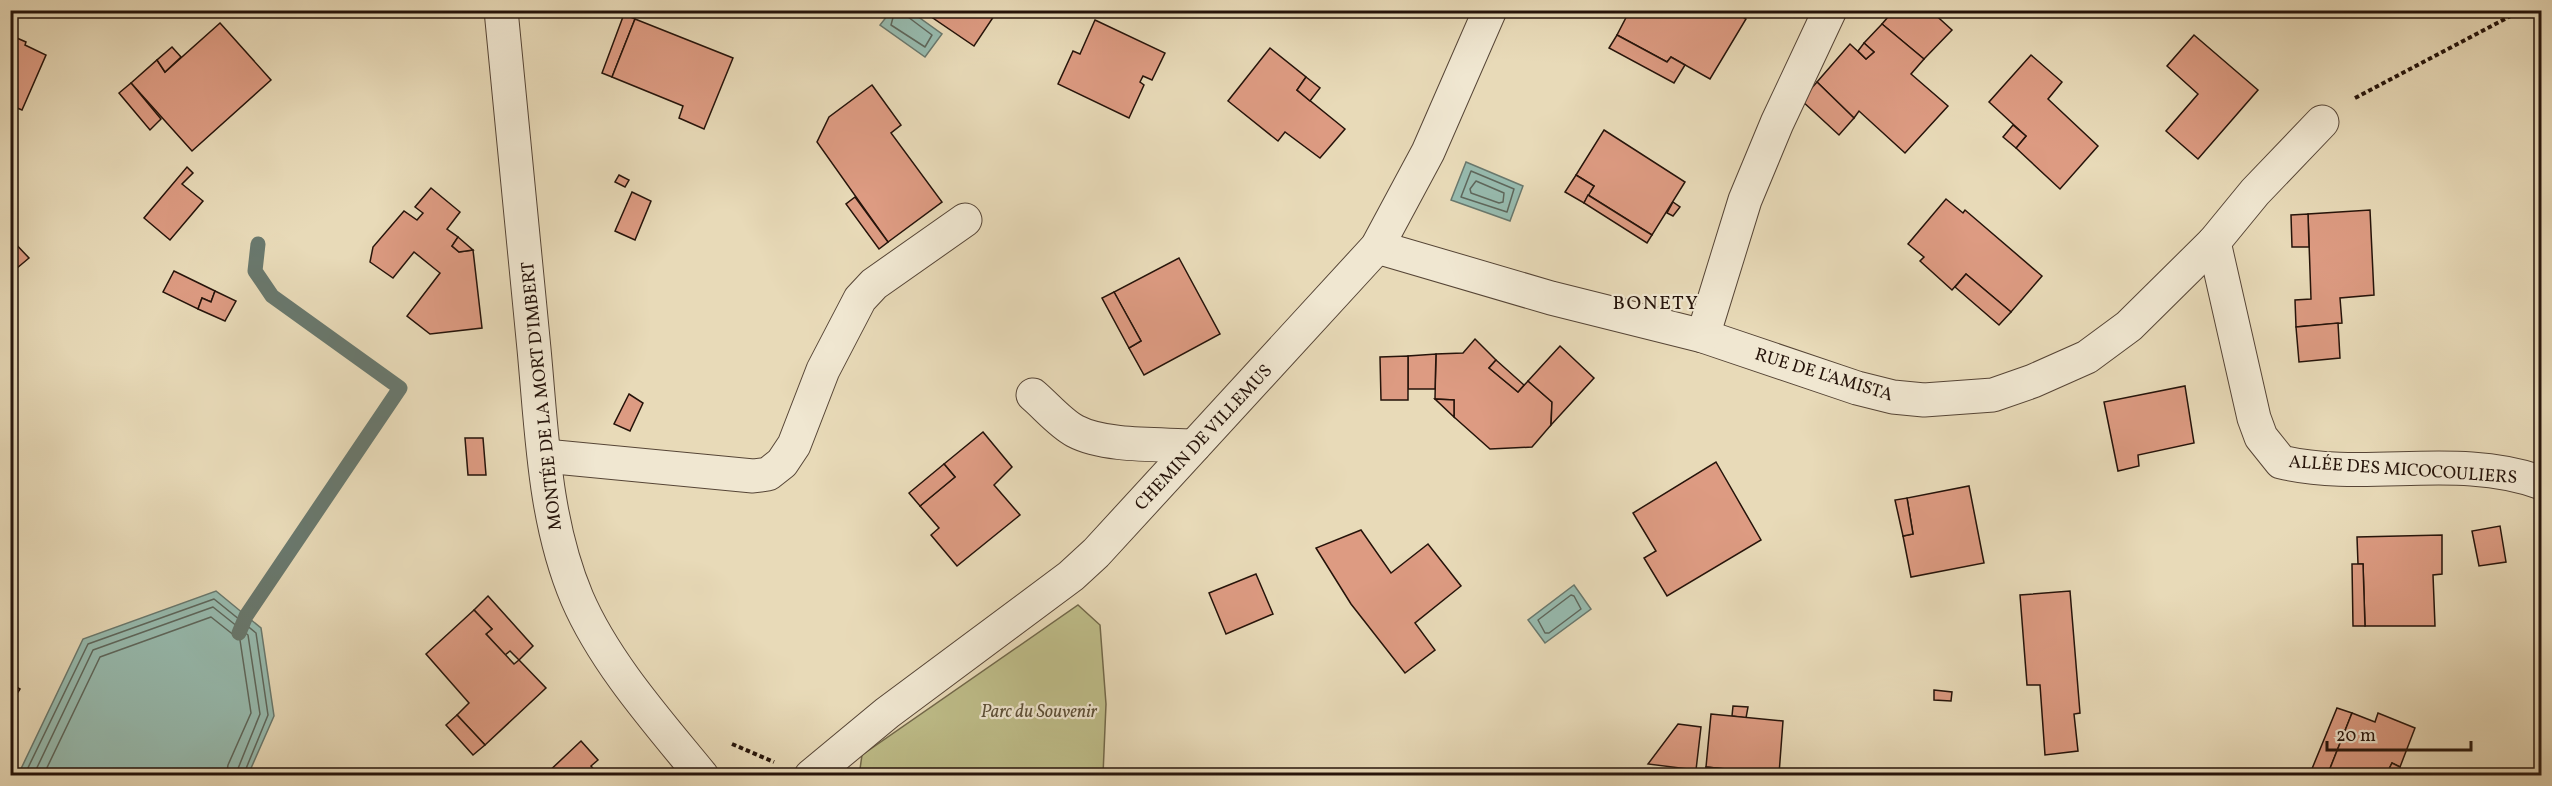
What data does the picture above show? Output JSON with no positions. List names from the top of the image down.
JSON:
{
  "streets": {
    "street": [
      "RUE DE L'AMISTA",
      "MONTÉE DE LA MORT D'IMBERT",
      "CHEMIN DE VILLEMUS",
      "ALLÉE DES MICOCOULIERS"
    ]
  },
  "crossings": [
    ["RUE DE L'AMISTA", "CHEMIN DE VILLEMUS"],
    ["RUE DE L'AMISTA", "ALLÉE DES MICOCOULIERS"]
  ],
  "districts": ["BONETY"],
  "parks": ["Parc du Souvenir"],
  "scale_bar": "20 m"
}
